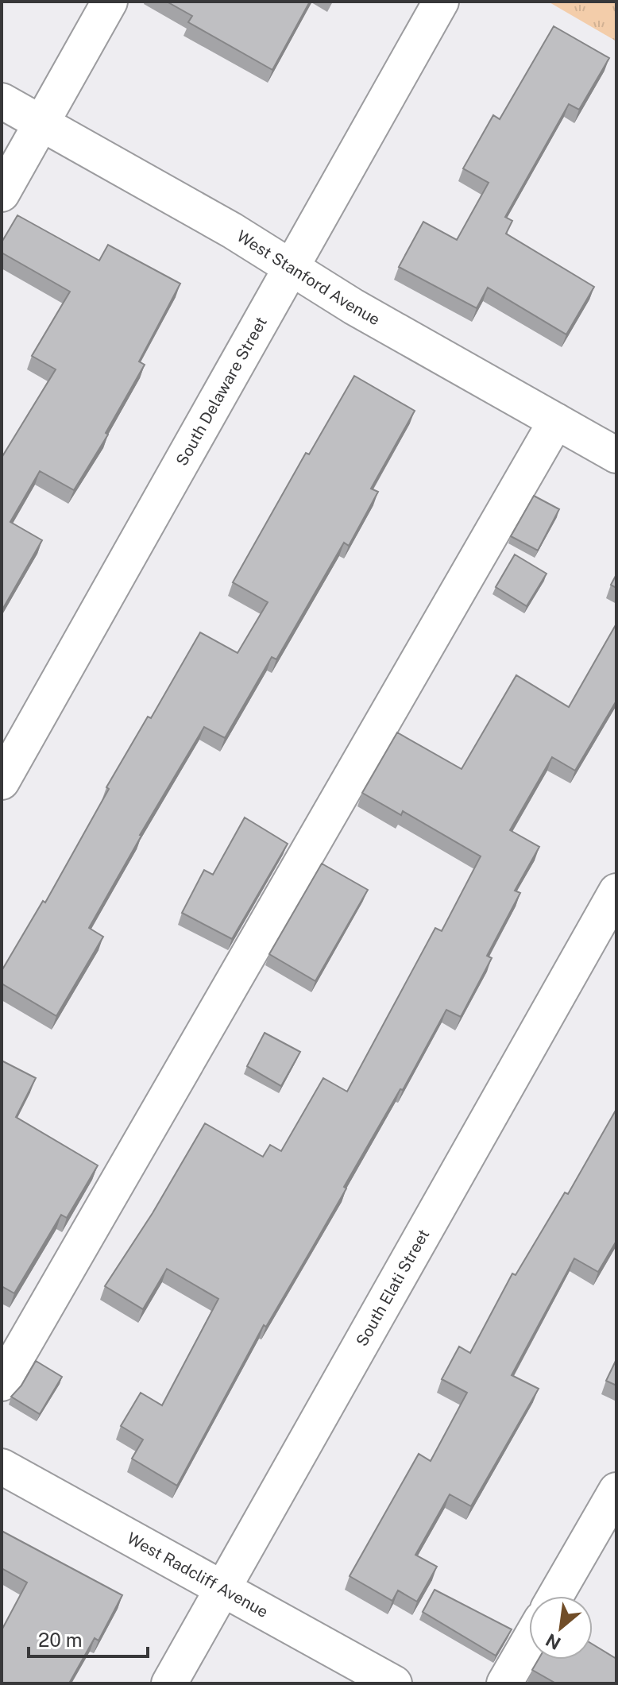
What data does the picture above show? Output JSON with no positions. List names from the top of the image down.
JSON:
{
  "streets": {
    "street": [
      "West Stanford Avenue",
      "South Delaware Street",
      "South Elati Street",
      "West Radcliff Avenue"
    ]
  },
  "crossings": [
    ["West Stanford Avenue", "South Delaware Street"],
    ["South Elati Street", "West Radcliff Avenue"]
  ],
  "scale_bar": "20 m",
  "north": "bottom left"
}
